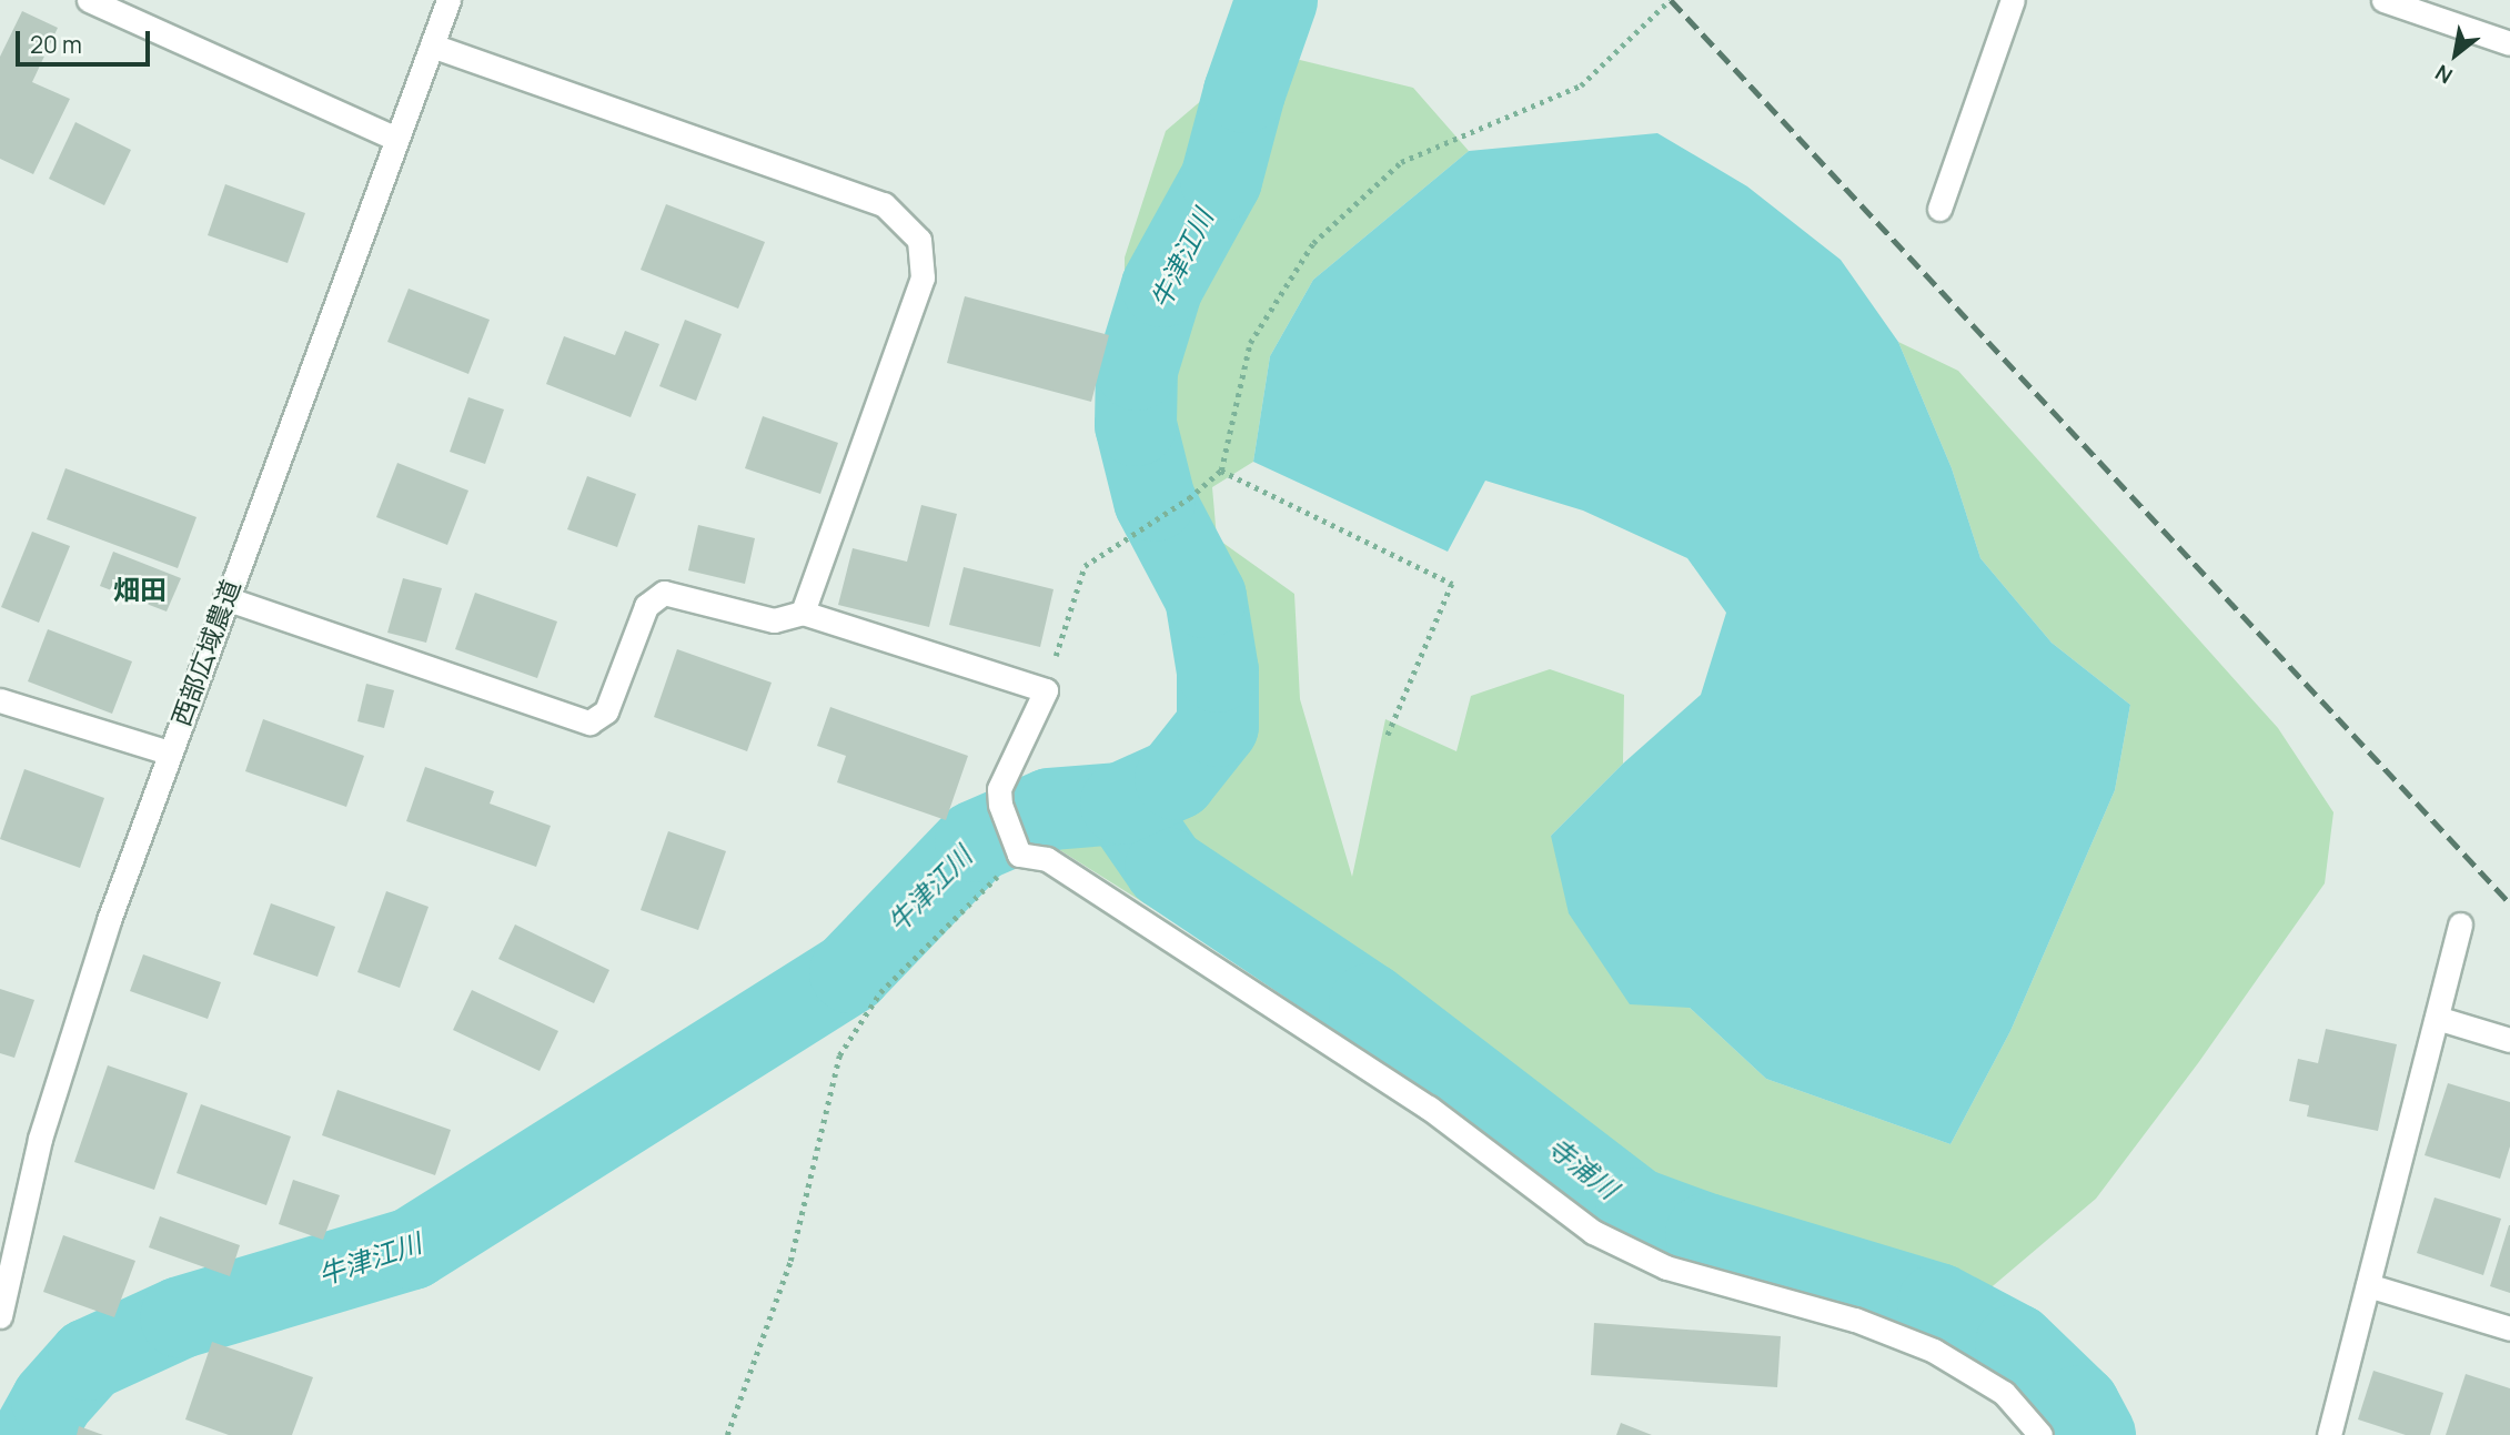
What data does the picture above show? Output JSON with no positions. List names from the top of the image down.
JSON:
{
  "streets": {
    "street": ["西部広域農道"]
  },
  "districts": ["畑田"],
  "water": ["牛津江川", "寺浦川"],
  "scale_bar": "20 m",
  "north": "bottom left"
}
